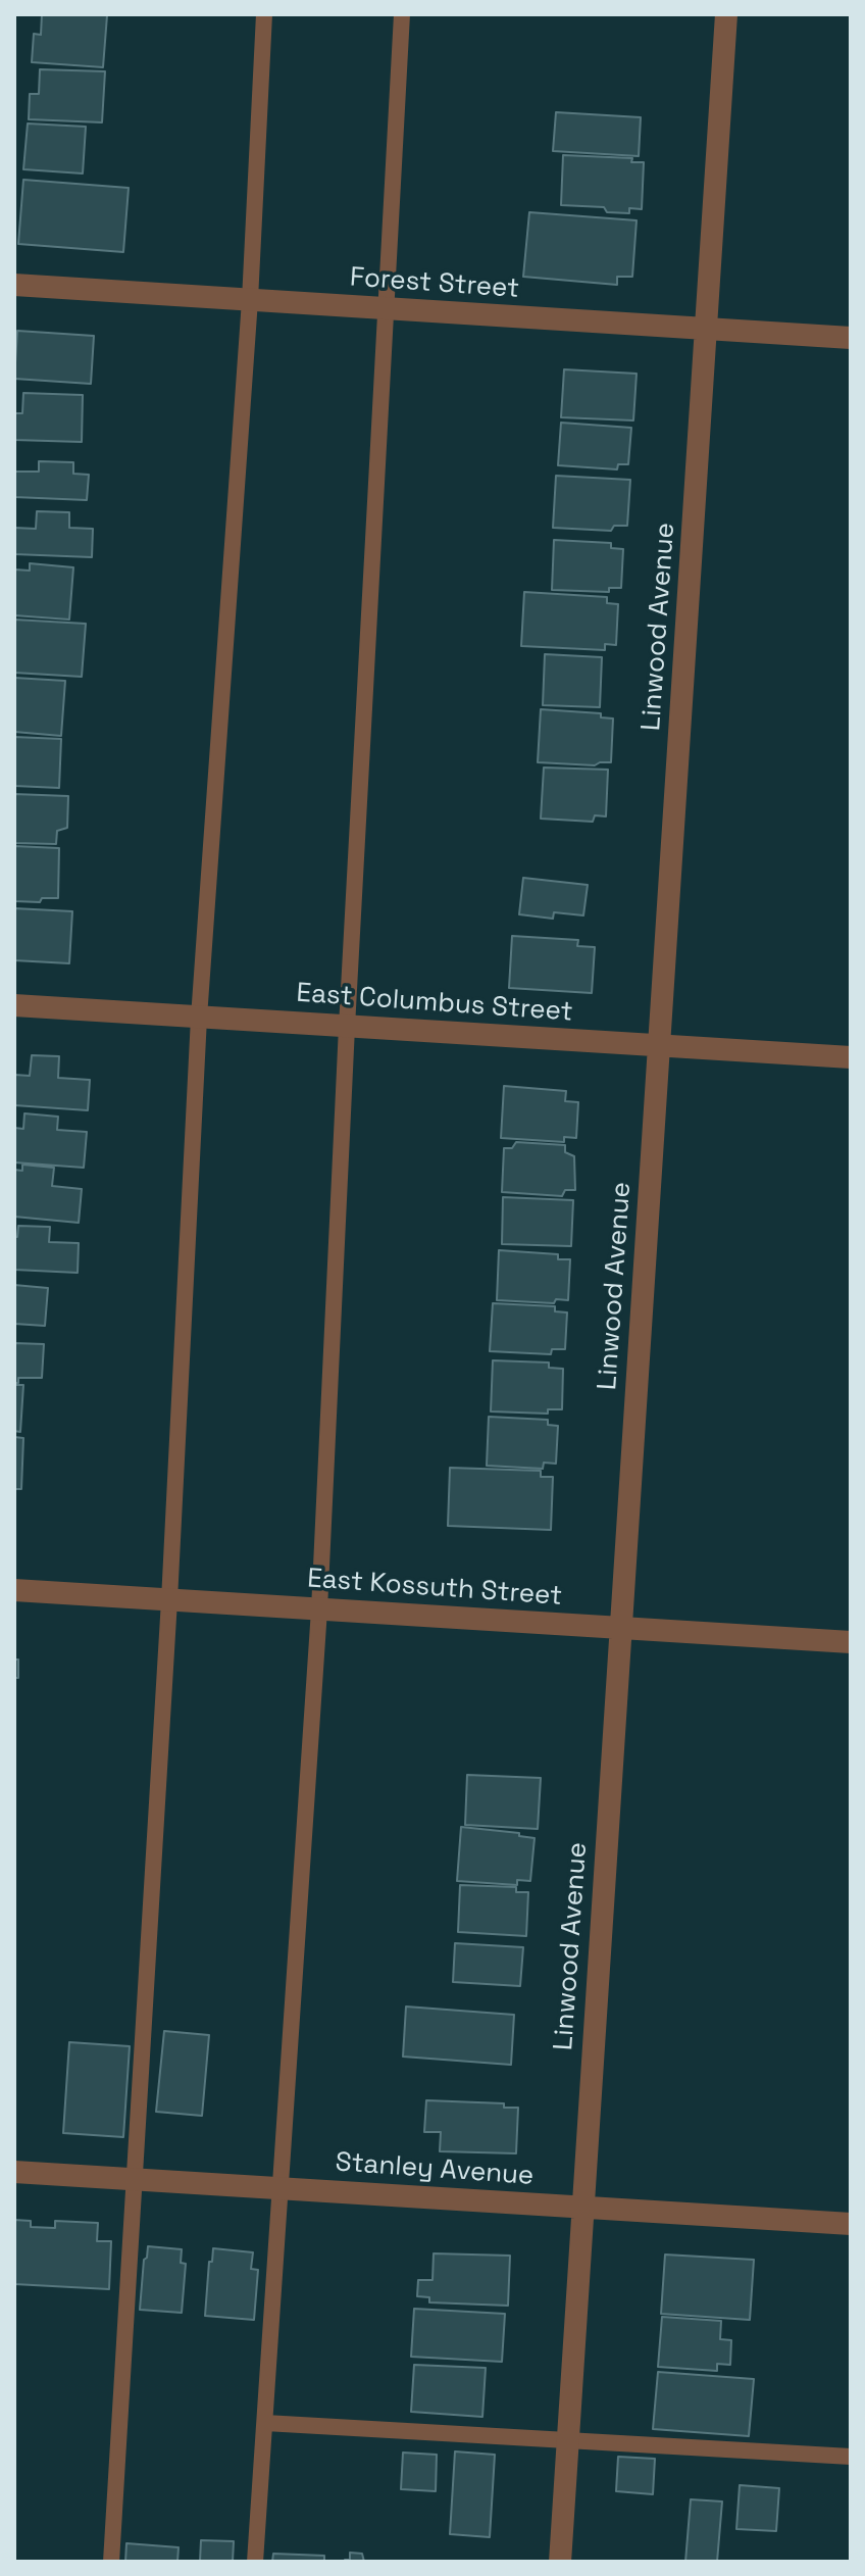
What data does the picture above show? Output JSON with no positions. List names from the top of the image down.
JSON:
{
  "streets": {
    "street": [
      "Forest Street",
      "Linwood Avenue",
      "East Columbus Street",
      "East Kossuth Street",
      "Stanley Avenue"
    ]
  },
  "crossings": [
    ["Forest Street", "Linwood Avenue"],
    ["Linwood Avenue", "East Columbus Street"],
    ["Linwood Avenue", "East Kossuth Street"],
    ["Linwood Avenue", "Stanley Avenue"]
  ]
}
